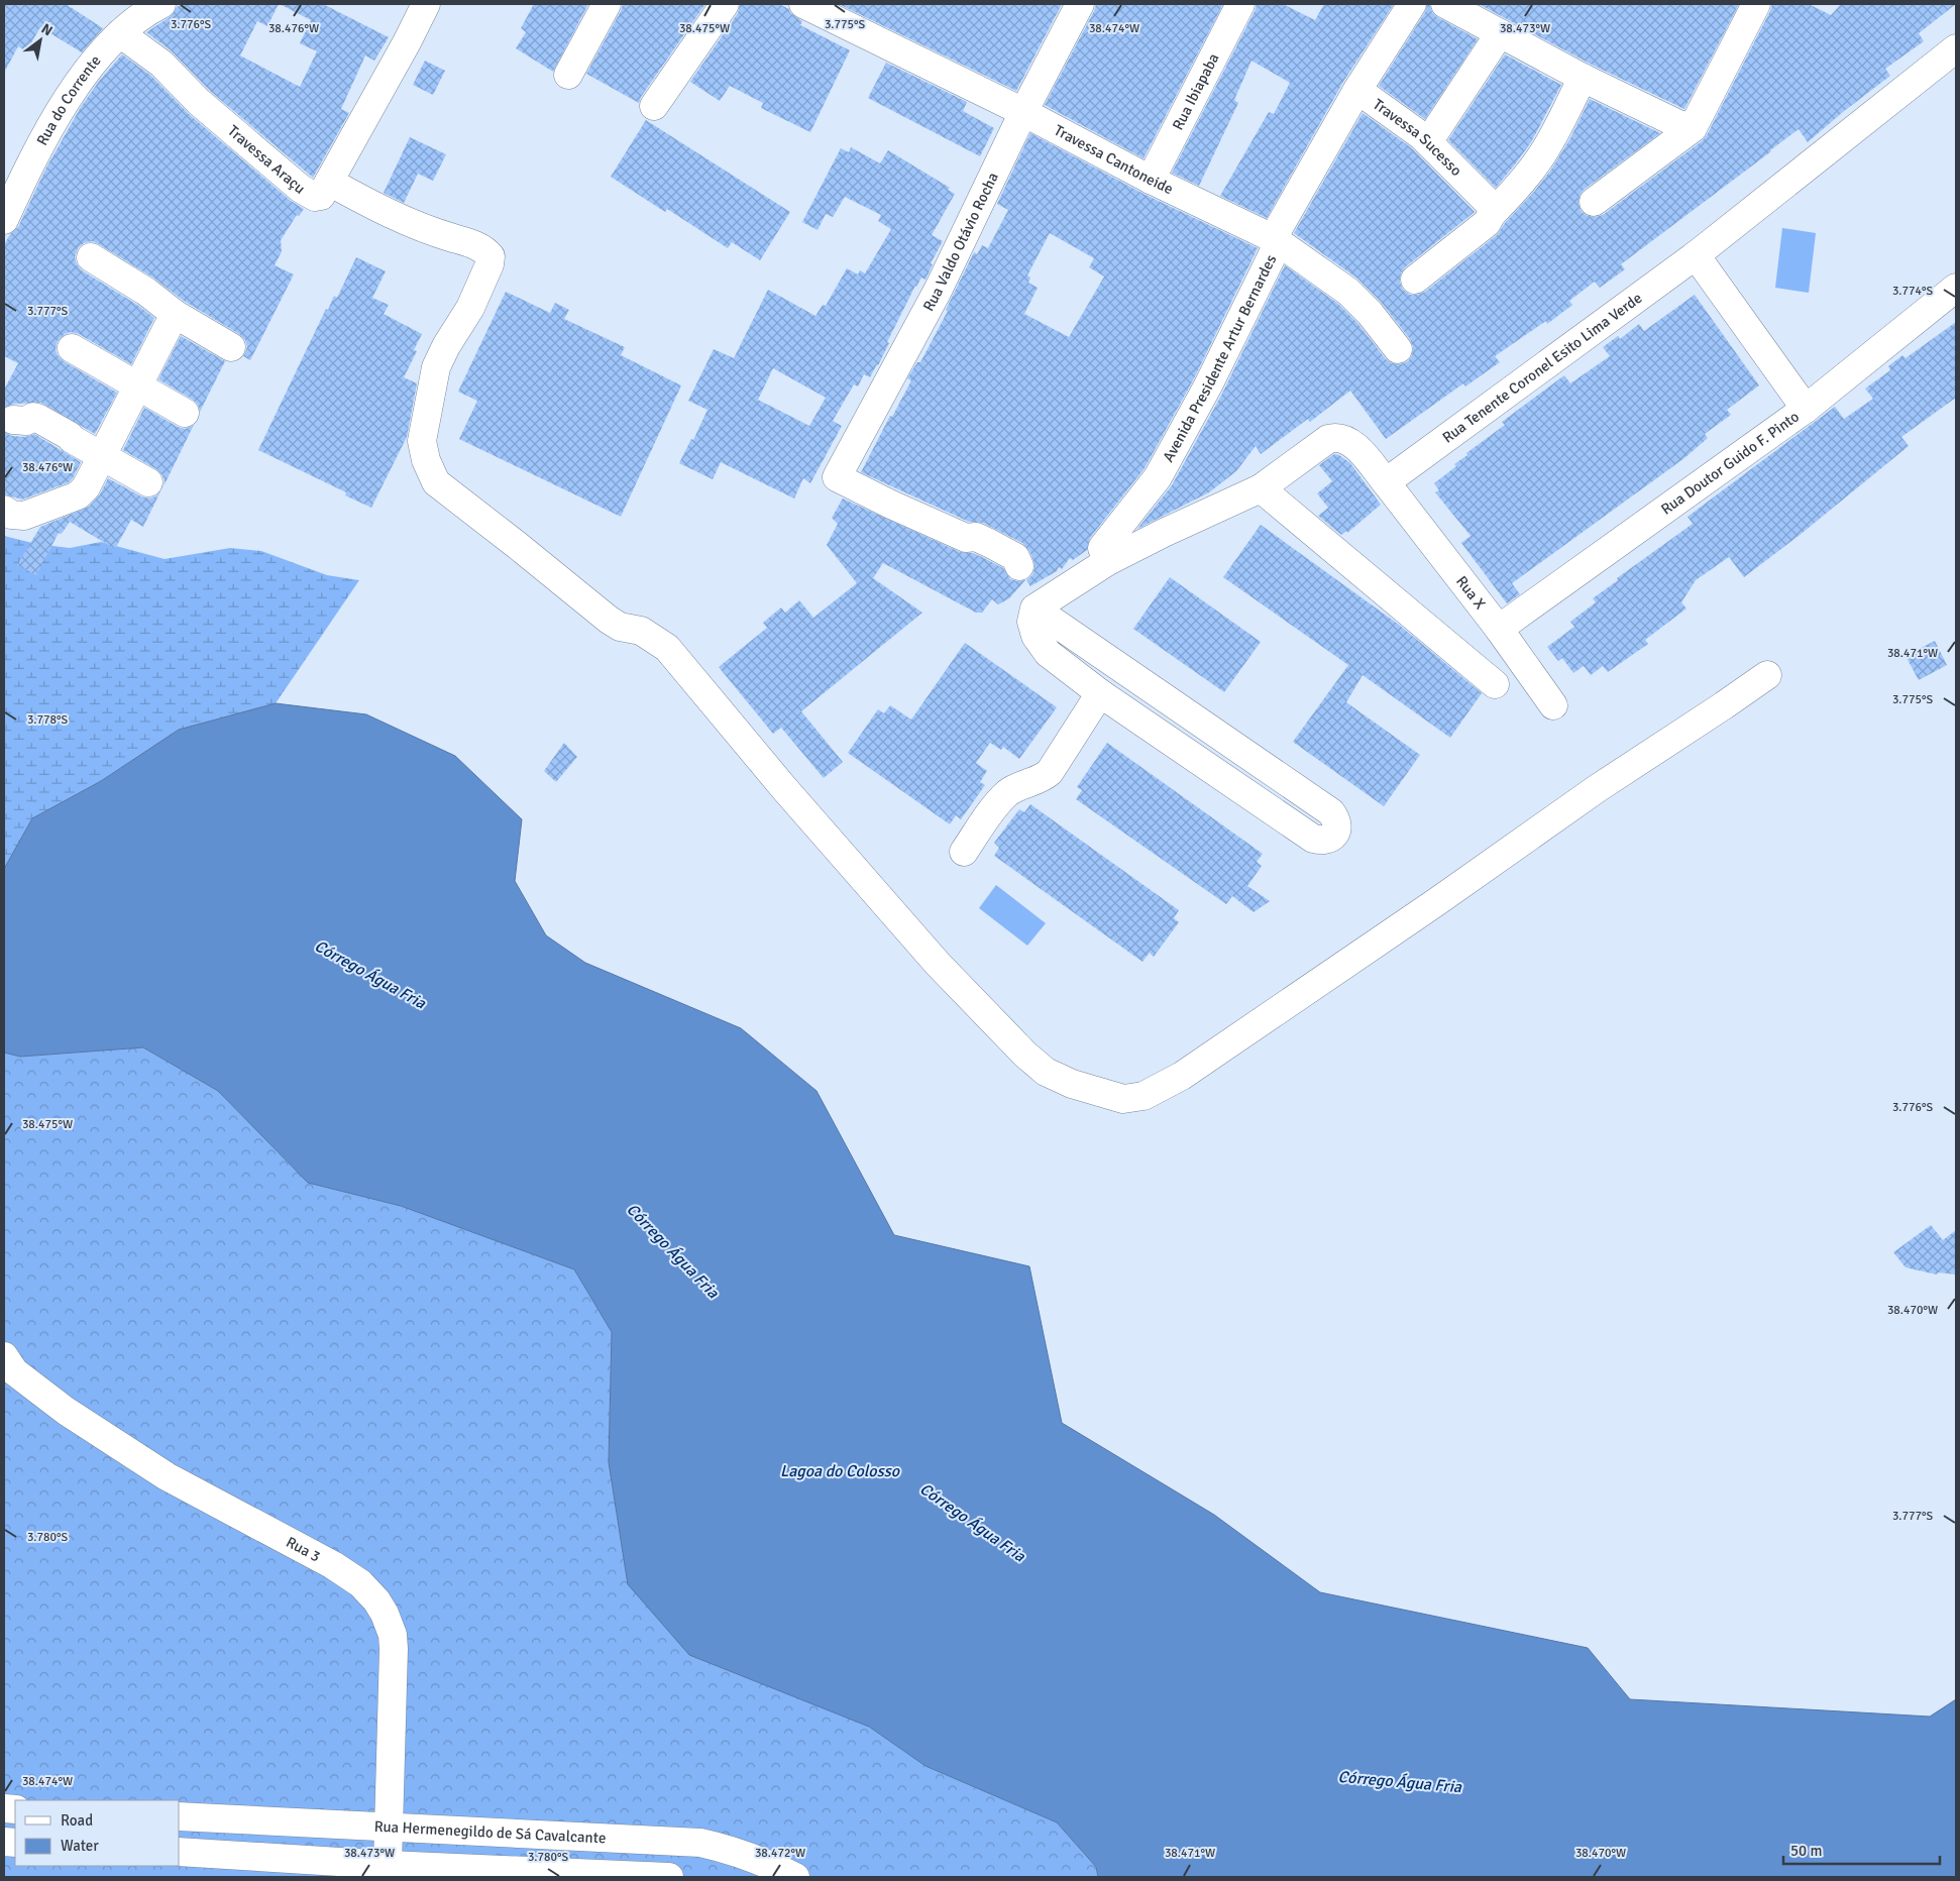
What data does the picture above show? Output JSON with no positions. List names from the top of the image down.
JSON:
{
  "streets": {
    "street": [
      "Rua Ibiapaba",
      "Rua do Corrente",
      "Travessa Sucesso",
      "Travessa Araçu",
      "Travessa Cantoneide",
      "Rua Valdo Otávio Rocha",
      "Avenida Presidente Artur Bernardes",
      "Rua Tenente Coronel Esito Lima Verde",
      "Rua Doutor Guido F. Pinto",
      "Rua X",
      "Rua 3",
      "Rua Hermenegildo de Sá Cavalcante"
    ]
  },
  "crossings": [
    ["Rua Ibiapaba", "Travessa Cantoneide"],
    ["Rua do Corrente", "Travessa Araçu"],
    ["Travessa Sucesso", "Avenida Presidente Artur Bernardes"],
    ["Travessa Cantoneide", "Rua Valdo Otávio Rocha"],
    ["Travessa Cantoneide", "Avenida Presidente Artur Bernardes"],
    ["Rua Tenente Coronel Esito Lima Verde", "Rua X"],
    ["Rua Doutor Guido F. Pinto", "Rua X"],
    ["Rua 3", "Rua Hermenegildo de Sá Cavalcante"]
  ],
  "water": ["Córrego Água Fria", "Lagoa do Colosso"],
  "legend": ["Road", "Water"],
  "scale_bar": "50 m",
  "north": "top right",
  "coordinates": [
    "3.776°S",
    "3.775°S",
    "38.476°W",
    "38.475°W",
    "38.474°W",
    "38.473°W",
    "3.774°S",
    "3.777°S",
    "38.471°W",
    "3.778°S",
    "38.470°W",
    "3.780°S",
    "38.472°W"
  ]
}
